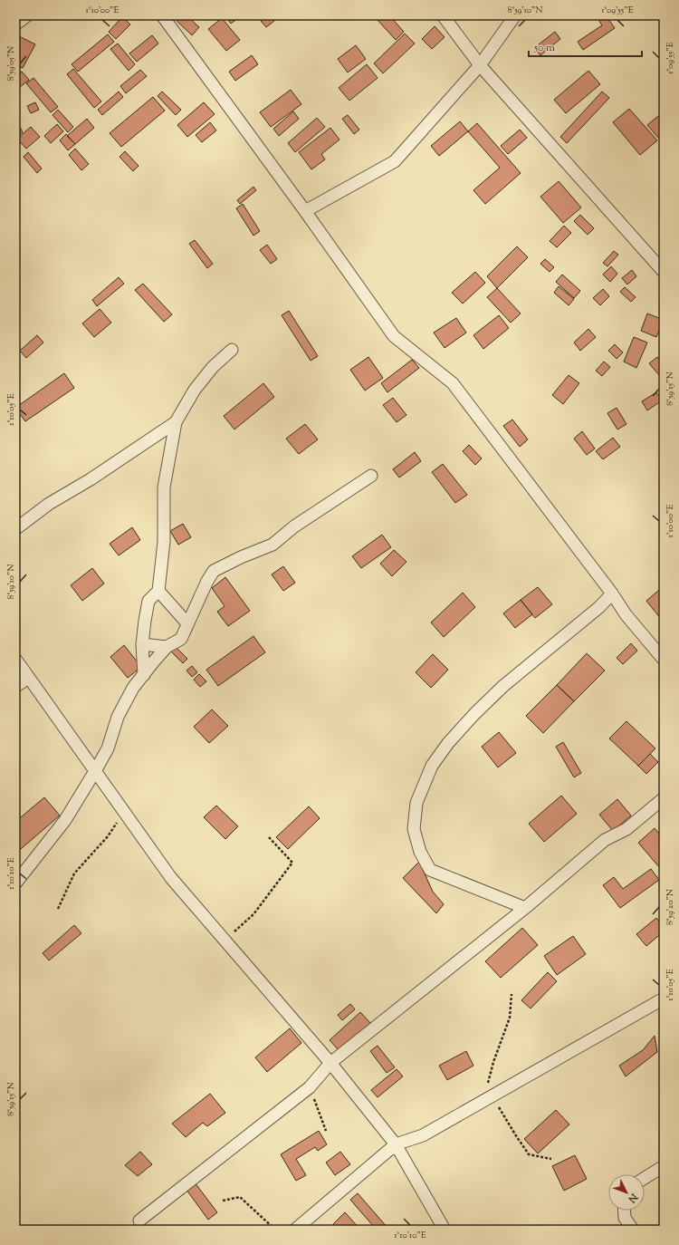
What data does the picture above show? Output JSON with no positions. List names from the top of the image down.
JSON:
{
  "scale_bar": "50 m",
  "north": "bottom right",
  "coordinates": [
    "1°10'00\"E",
    "8°59'10\"N",
    "1°09'55\"E",
    "8°59'05\"N",
    "8°59'15\"N",
    "1°10'05\"E",
    "1°10'10\"E",
    "8°59'20\"N"
  ]
}
